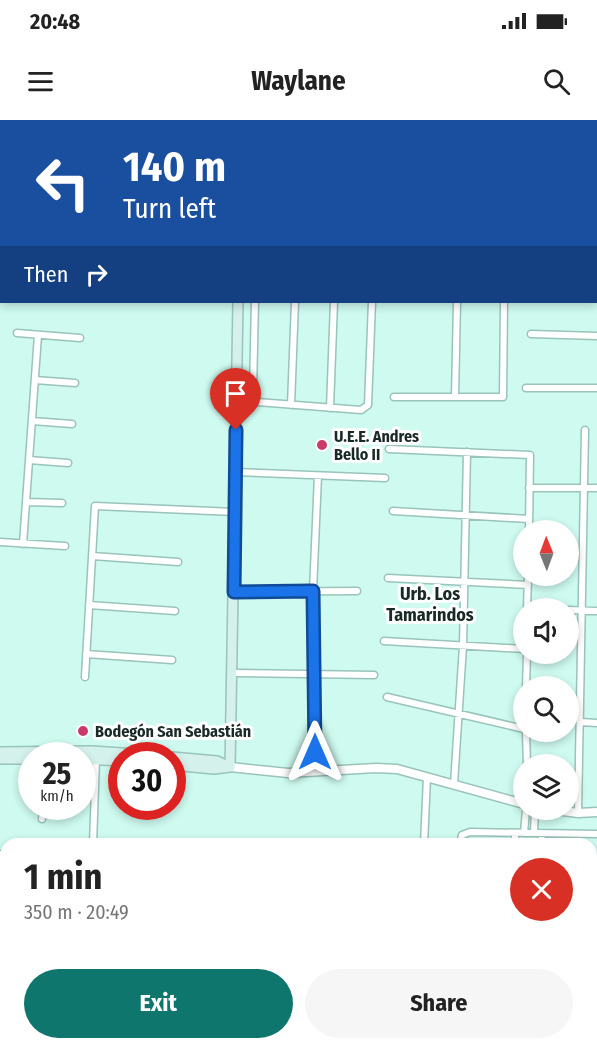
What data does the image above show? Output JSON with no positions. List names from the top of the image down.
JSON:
{
  "districts": ["Urb. Los Tamarindos"],
  "places": ["U.E.E. Andres Bello II", "Bodegón San Sebastián"],
  "north": "top",
  "page": {
    "status": "20:48",
    "header": "Waylane",
    "turn": ["140 m", "Turn left"],
    "then": "Then",
    "speed": "25 km/h",
    "limit": "30",
    "heading": ["1 min", "350 m · 20:49"],
    "buttons": ["Exit", "Share"]
  }
}
